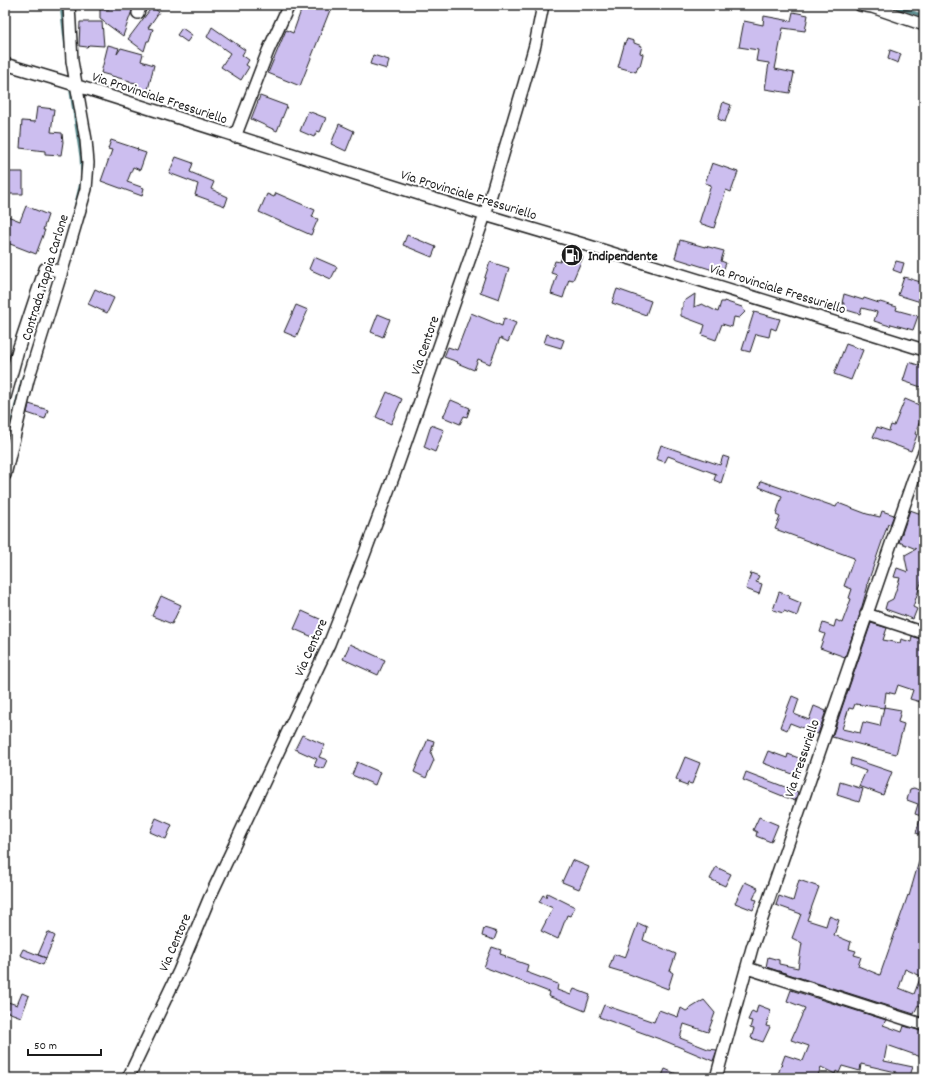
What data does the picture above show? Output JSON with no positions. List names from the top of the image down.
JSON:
{
  "streets": {
    "street": [
      "Via Provinciale Fressuriello",
      "Contrada Tappia Carlone",
      "Via Centore",
      "Via Fressuriello"
    ]
  },
  "crossings": [
    ["Via Provinciale Fressuriello", "Contrada Tappia Carlone"],
    ["Via Provinciale Fressuriello", "Via Centore"]
  ],
  "places": {
    "fuel station": ["Indipendente"]
  },
  "scale_bar": "50 m"
}
